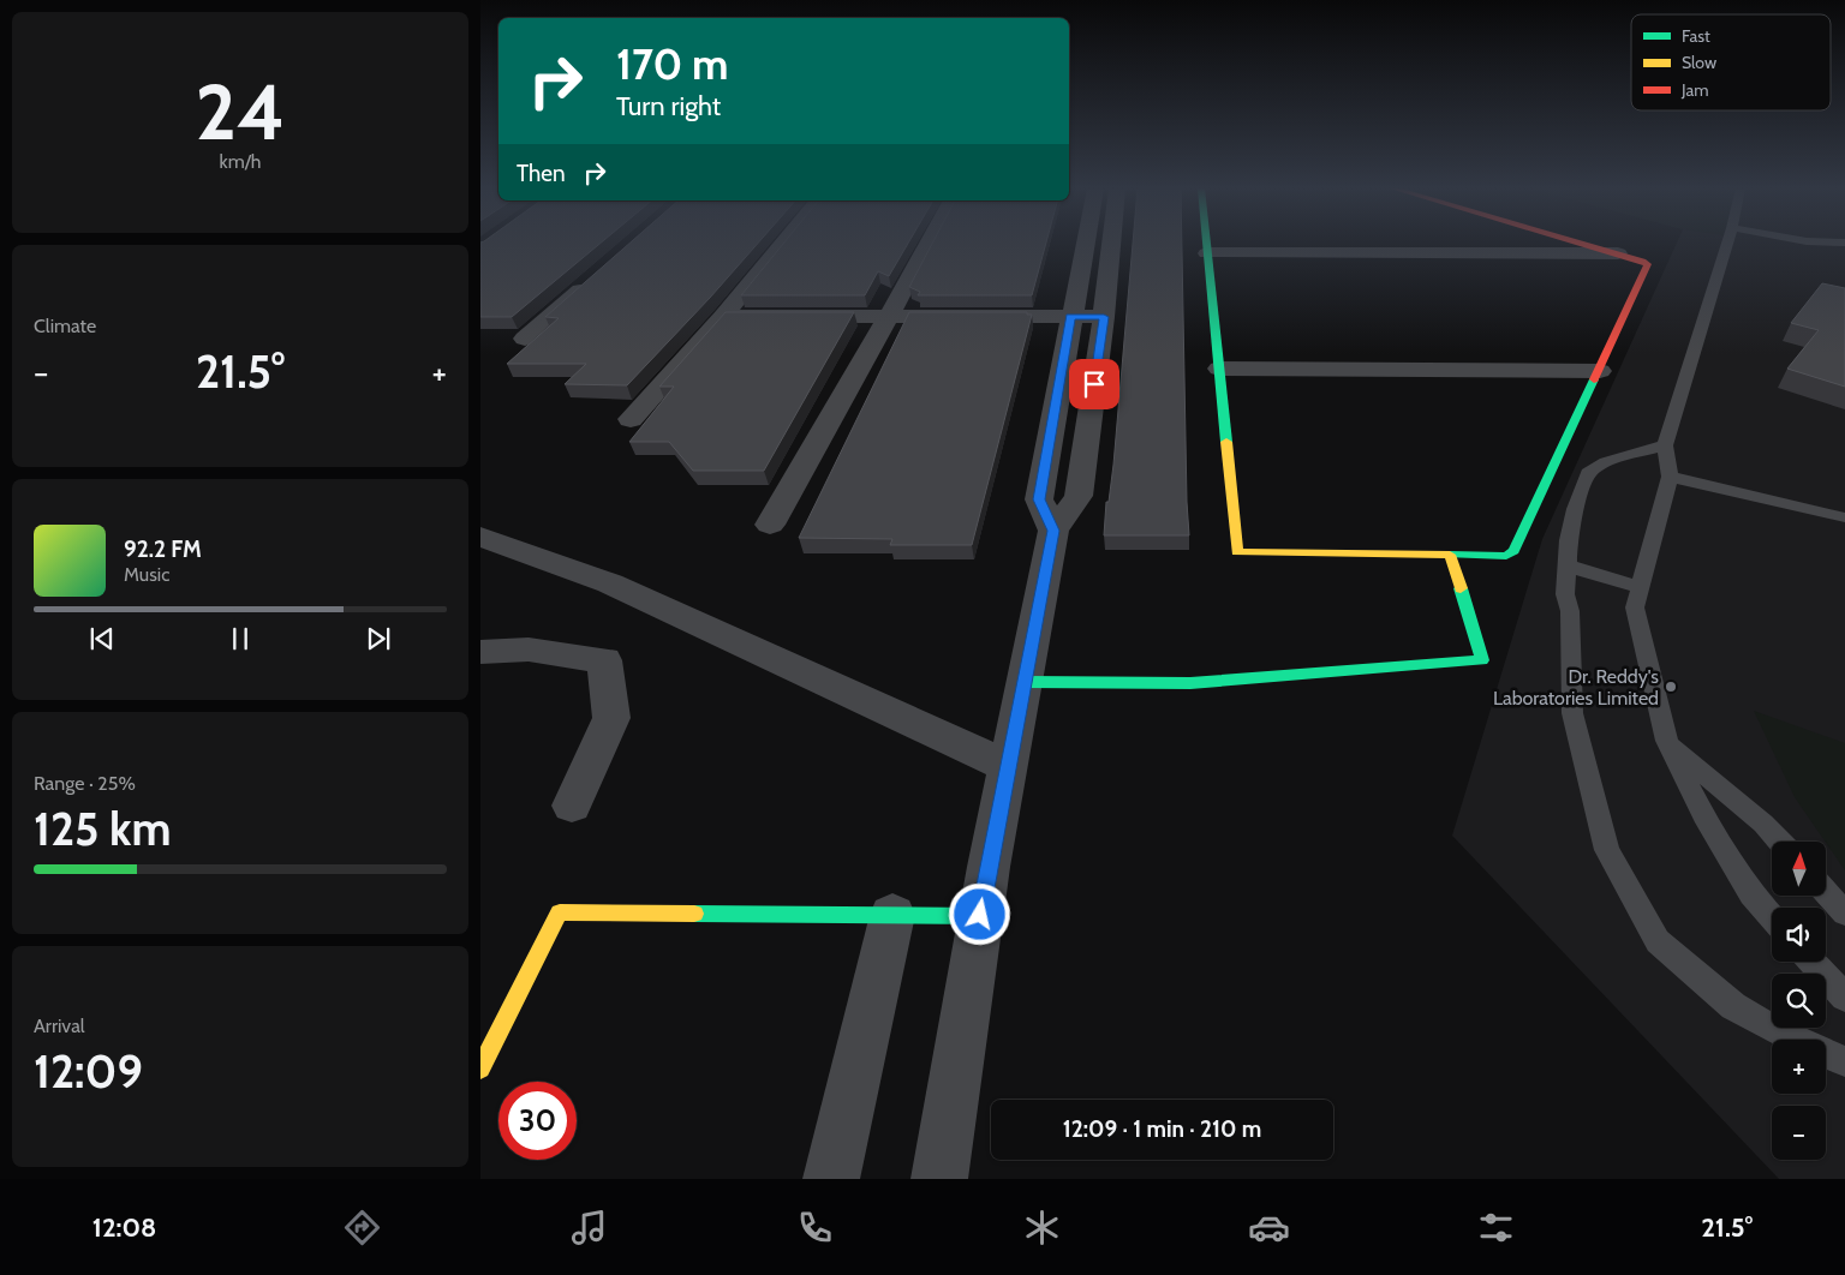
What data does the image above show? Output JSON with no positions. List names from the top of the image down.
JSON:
{
  "places": ["Dr. Reddy's Laboratories Limited"],
  "legend": ["Fast", "Slow", "Jam"],
  "north": "top",
  "page": {
    "tile": [
      ["24", "km/h"],
      "Climate",
      ["Range · 25%", "125 km"],
      ["Arrival", "12:09"]
    ],
    "turn": ["170 m", "Turn right"],
    "then": "Then",
    "heat": ["−", "21.5°", "+"],
    "song": ["92.2 FM", "Music"],
    "map_buttons": ["+", "−"],
    "limit": "30",
    "trip": "12:09 · 1 min · 210 m",
    "tabs": ["12:08", "21.5°"]
  }
}
